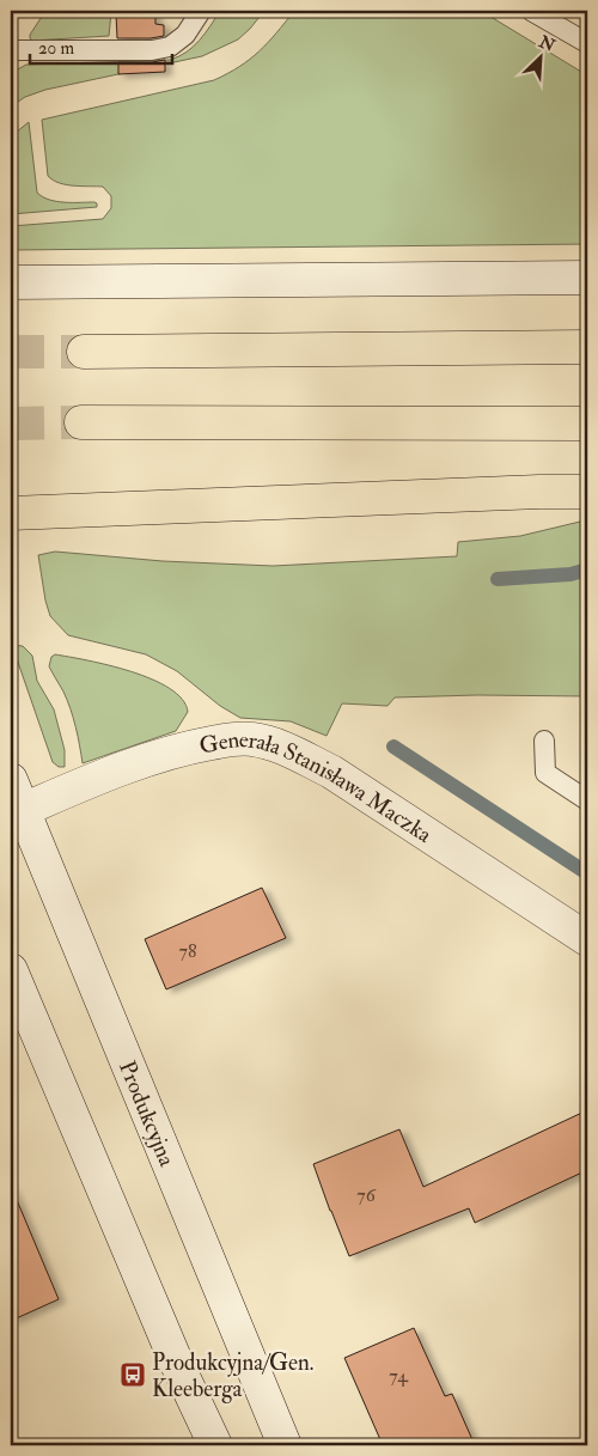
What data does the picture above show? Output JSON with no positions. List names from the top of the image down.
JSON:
{
  "streets": {
    "main road": ["Generała Stanisława Maczka", "Produkcyjna"]
  },
  "crossings": [
    ["Generała Stanisława Maczka", "Produkcyjna"]
  ],
  "places": {
    "bus stop": ["Produkcyjna/Gen. Kleeberga"]
  },
  "house_numbers": ["78", "76", "74"],
  "scale_bar": "20 m",
  "north": "top right"
}
